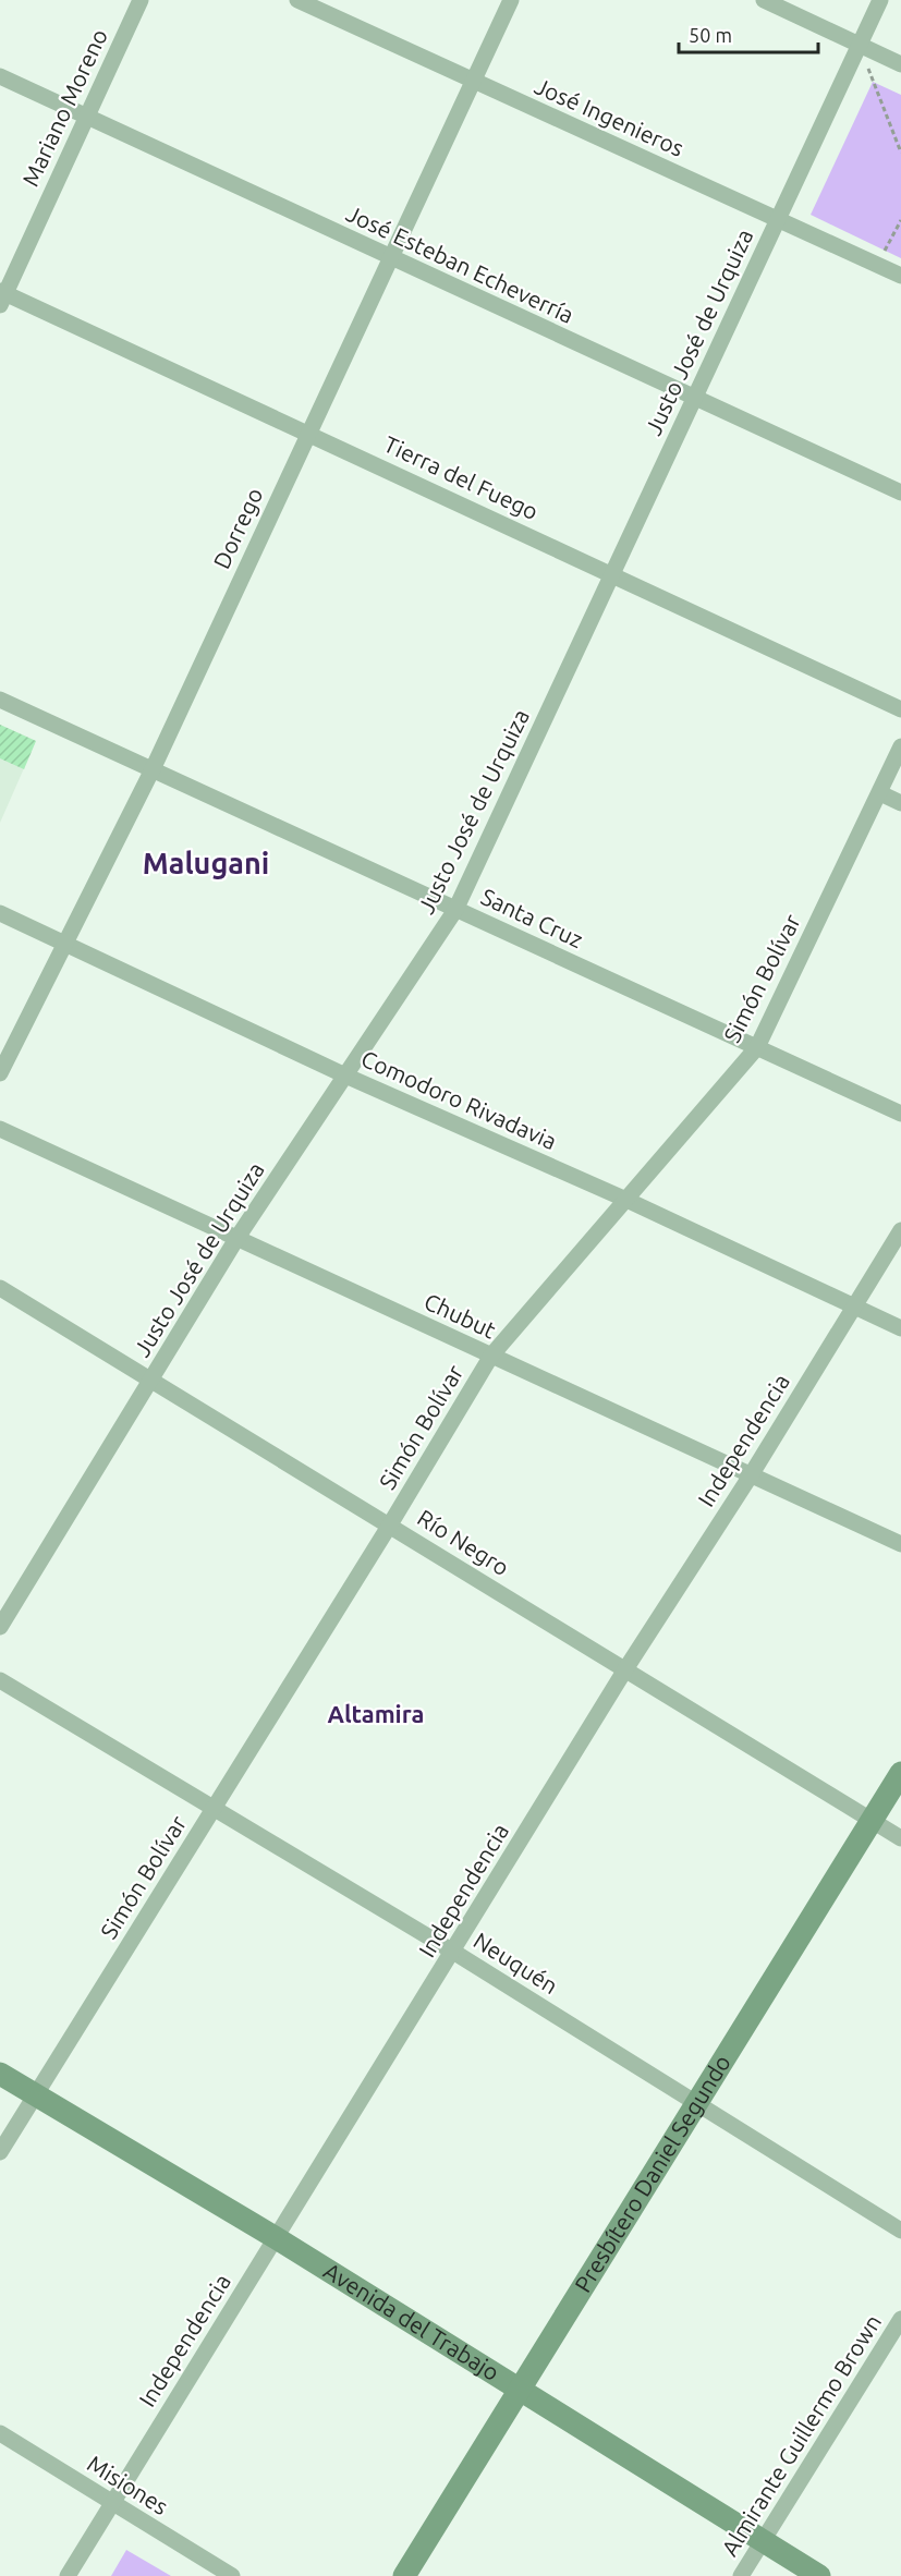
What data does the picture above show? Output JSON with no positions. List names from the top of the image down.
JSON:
{
  "streets": {
    "main road": ["Presbítero Daniel Segundo", "Avenida del Trabajo"],
    "street": [
      "Mariano Moreno",
      "José Ingenieros",
      "José Esteban Echeverría",
      "Justo José de Urquiza",
      "Tierra del Fuego",
      "Dorrego",
      "Santa Cruz",
      "Simón Bolívar",
      "Comodoro Rivadavia",
      "Chubut",
      "Independencia",
      "Río Negro",
      "Neuquén",
      "Almirante Guillermo Brown",
      "Misiones"
    ]
  },
  "crossings": [
    ["Mariano Moreno", "José Esteban Echeverría"],
    ["Mariano Moreno", "Tierra del Fuego"],
    ["José Ingenieros", "Justo José de Urquiza"],
    ["José Ingenieros", "Dorrego"],
    ["José Esteban Echeverría", "Justo José de Urquiza"],
    ["José Esteban Echeverría", "Dorrego"],
    ["Justo José de Urquiza", "Tierra del Fuego"],
    ["Justo José de Urquiza", "Santa Cruz"],
    ["Justo José de Urquiza", "Comodoro Rivadavia"],
    ["Justo José de Urquiza", "Chubut"],
    ["Justo José de Urquiza", "Río Negro"],
    ["Tierra del Fuego", "Dorrego"],
    ["Dorrego", "Santa Cruz"],
    ["Dorrego", "Comodoro Rivadavia"],
    ["Santa Cruz", "Simón Bolívar"],
    ["Simón Bolívar", "Comodoro Rivadavia"],
    ["Simón Bolívar", "Chubut"],
    ["Simón Bolívar", "Río Negro"],
    ["Simón Bolívar", "Neuquén"],
    ["Simón Bolívar", "Avenida del Trabajo"],
    ["Comodoro Rivadavia", "Independencia"],
    ["Chubut", "Independencia"],
    ["Independencia", "Río Negro"],
    ["Independencia", "Neuquén"],
    ["Independencia", "Avenida del Trabajo"],
    ["Independencia", "Misiones"],
    ["Río Negro", "Presbítero Daniel Segundo"],
    ["Neuquén", "Presbítero Daniel Segundo"],
    ["Presbítero Daniel Segundo", "Avenida del Trabajo"],
    ["Avenida del Trabajo", "Almirante Guillermo Brown"]
  ],
  "districts": ["Malugani", "Altamira"],
  "scale_bar": "50 m"
}
